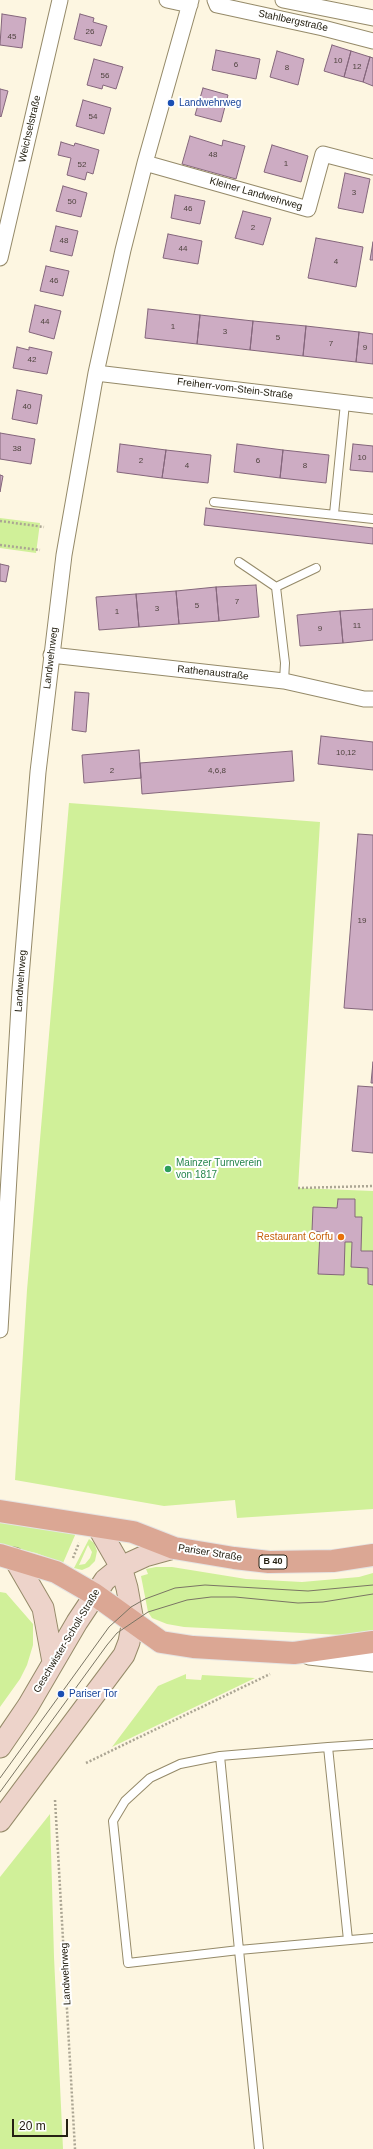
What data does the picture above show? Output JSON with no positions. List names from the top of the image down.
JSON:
{
  "streets": {
    "main road": ["Pariser Straße", "B 40", "Geschwister-Scholl-Straße"],
    "street": [
      "Stahlbergstraße",
      "Weichselstraße",
      "Kleiner Landwehrweg",
      "Freiherr-vom-Stein-Straße",
      "Landwehrweg",
      "Rathenaustraße"
    ]
  },
  "crossings": [
    ["Kleiner Landwehrweg", "Landwehrweg"],
    ["Freiherr-vom-Stein-Straße", "Landwehrweg"],
    ["Landwehrweg", "Rathenaustraße"],
    ["Pariser Straße", "Geschwister-Scholl-Straße"]
  ],
  "places": [
    "Landwehrweg",
    "Mainzer Turnverein von 1817",
    "Restaurant Corfu",
    "Pariser Tor"
  ],
  "house_numbers": [
    "26",
    "45",
    "10",
    "6",
    "12",
    "8",
    "56",
    "54",
    "48",
    "1",
    "52",
    "3",
    "50",
    "46",
    "2",
    "48",
    "44",
    "4",
    "46",
    "44",
    "1",
    "3",
    "5",
    "7",
    "9",
    "42",
    "40",
    "38",
    "10",
    "2",
    "6",
    "4",
    "8",
    "7",
    "5",
    "3",
    "1",
    "11",
    "9",
    "10,12",
    "2",
    "4,6,8",
    "19"
  ],
  "scale_bar": "20 m"
}
